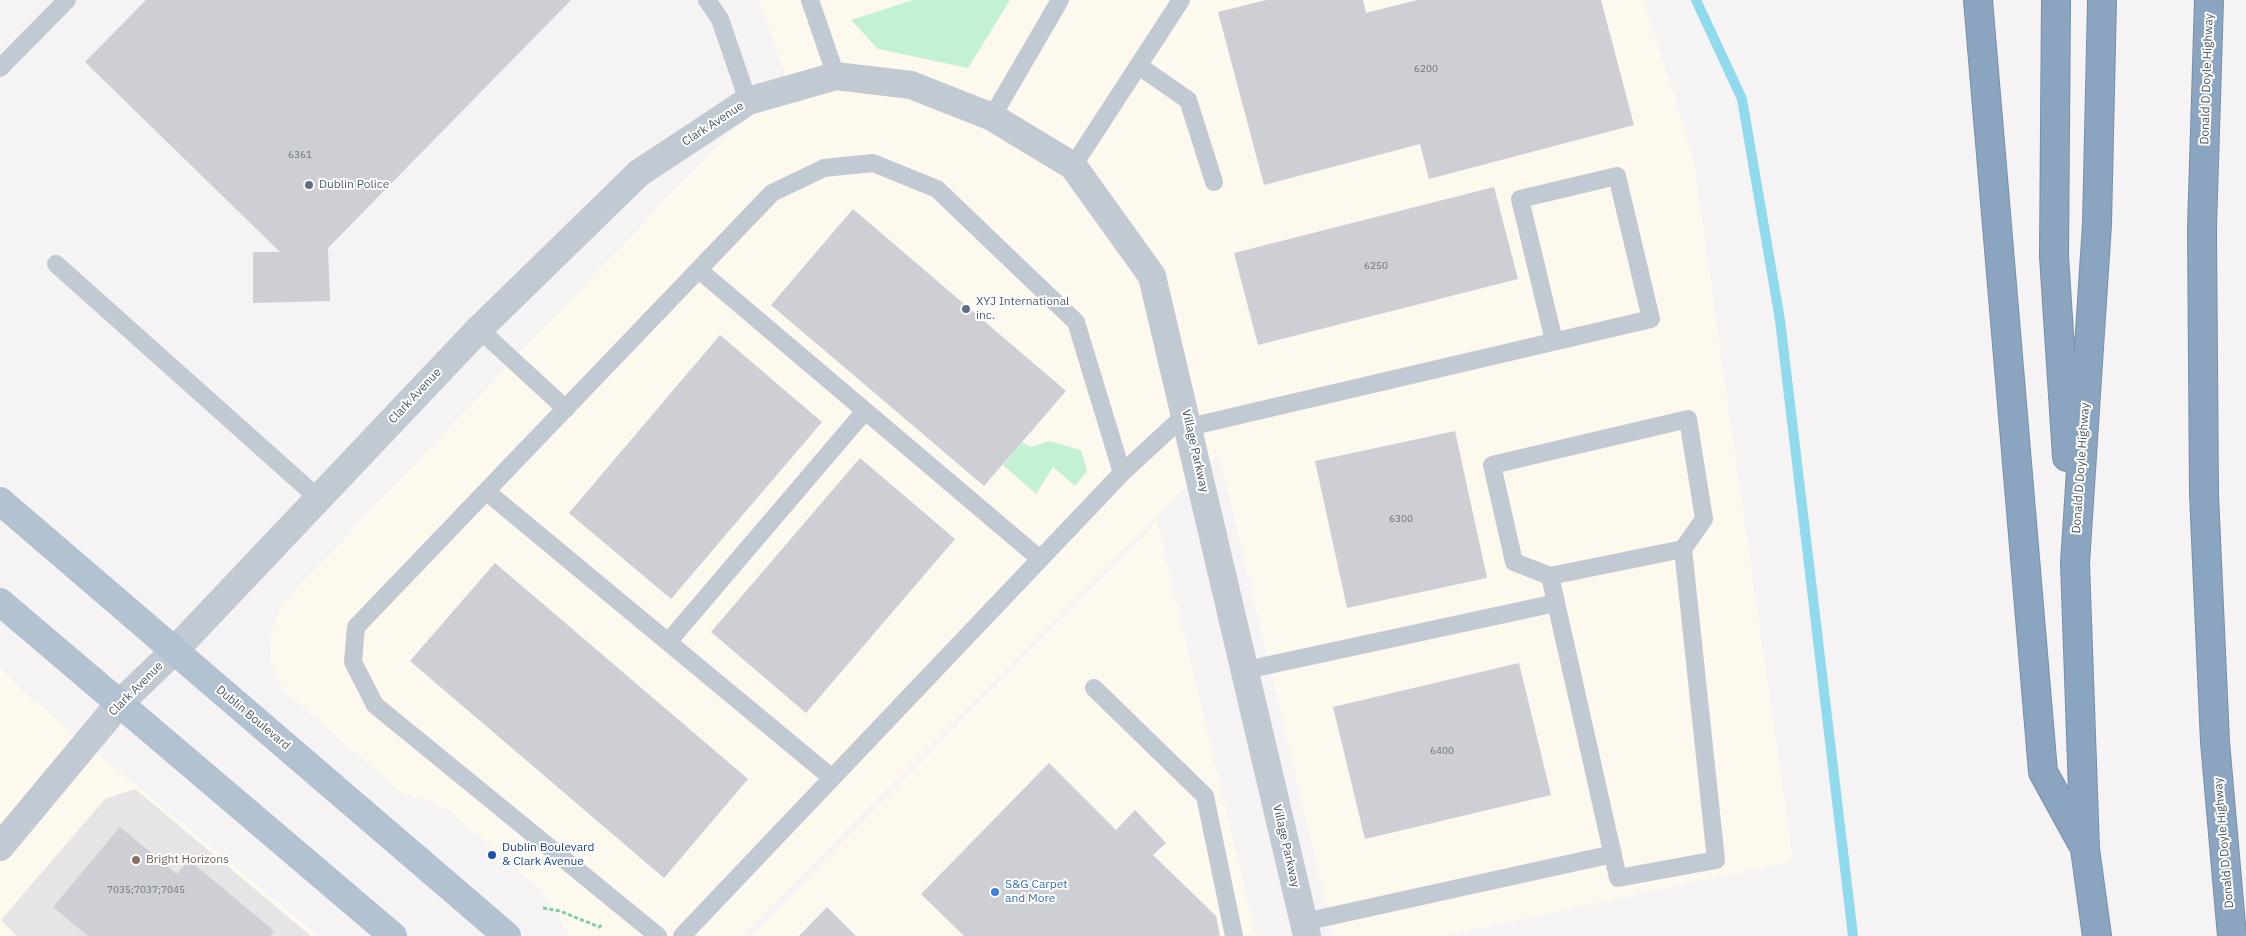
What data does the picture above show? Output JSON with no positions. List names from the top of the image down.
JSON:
{
  "streets": {
    "highway": ["Donald D Doyle Highway"],
    "main road": ["Dublin Boulevard"],
    "street": ["Clark Avenue", "Village Parkway"]
  },
  "crossings": [
    ["Clark Avenue", "Village Parkway"],
    ["Clark Avenue", "Dublin Boulevard"]
  ],
  "places": [
    "Dublin Police",
    "XYJ International inc.",
    "Dublin Boulevard & Clark Avenue",
    "Bright Horizons",
    "S&G Carpet and More"
  ],
  "house_numbers": [
    "6200",
    "6361",
    "6250",
    "6300",
    "6400",
    "7035;7037;7045"
  ]
}
